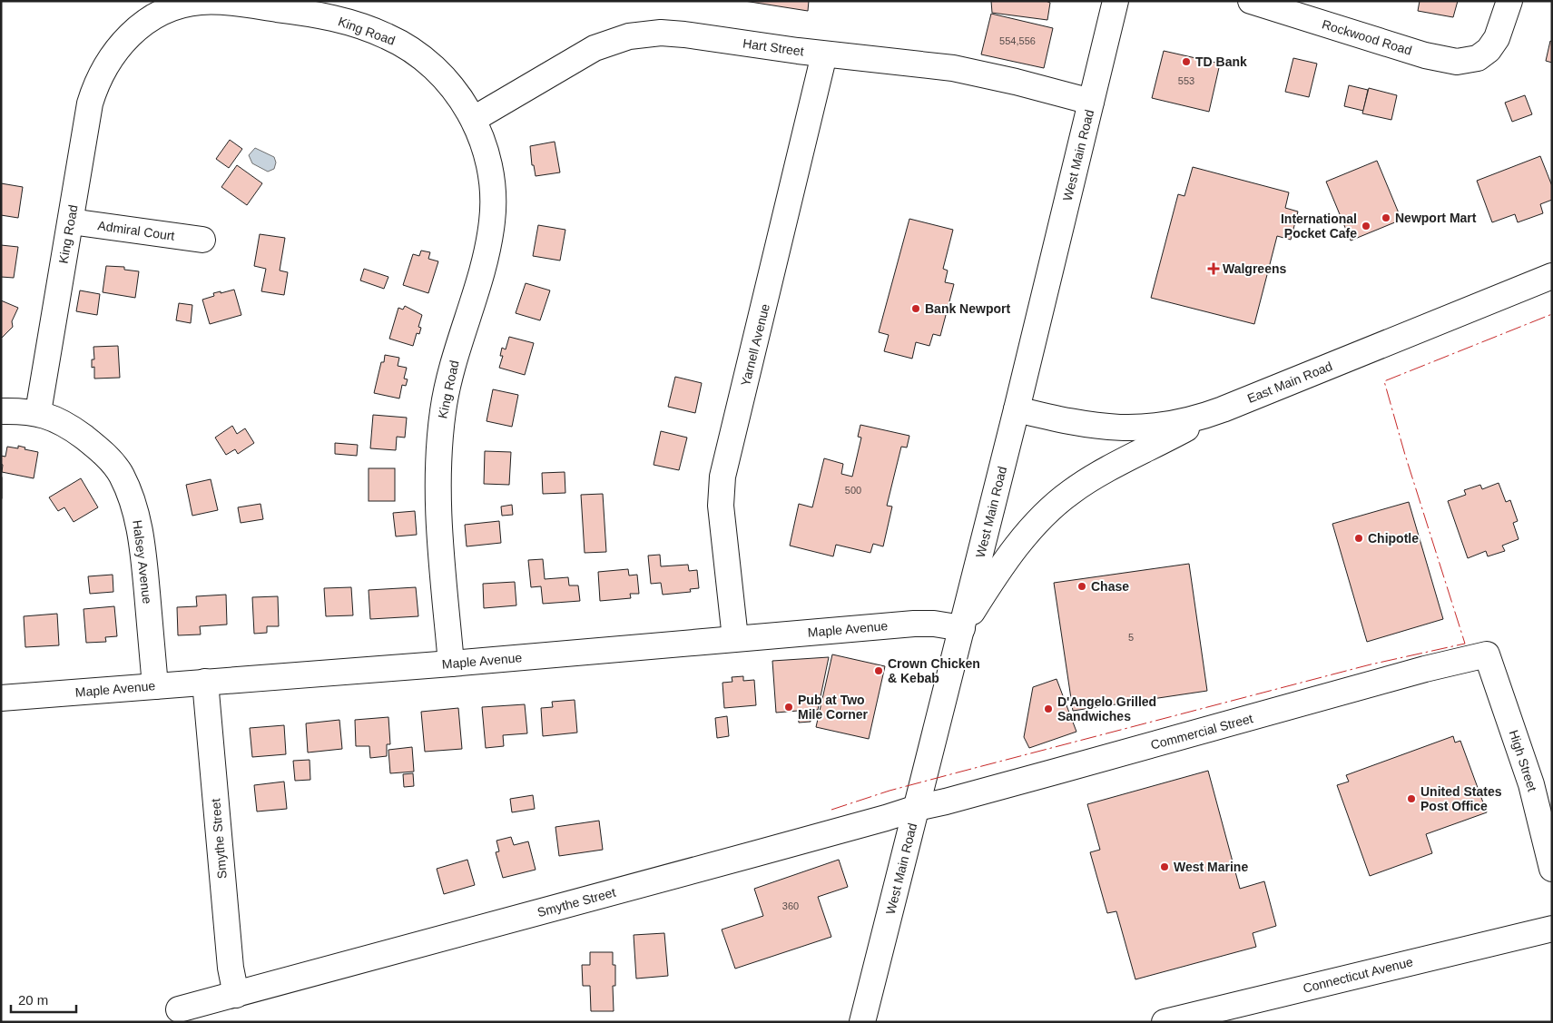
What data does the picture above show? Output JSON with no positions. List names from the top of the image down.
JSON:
{
  "streets": {
    "street": [
      "King Road",
      "Rockwood Road",
      "Hart Street",
      "West Main Road",
      "Admiral Court",
      "Yarnell Avenue",
      "East Main Road",
      "Halsey Avenue",
      "Maple Avenue",
      "Commercial Street",
      "High Street",
      "Smythe Street",
      "Connecticut Avenue"
    ]
  },
  "crossings": [
    ["King Road", "Hart Street"],
    ["King Road", "Admiral Court"],
    ["King Road", "Halsey Avenue"],
    ["King Road", "Maple Avenue"],
    ["Hart Street", "West Main Road"],
    ["Hart Street", "Yarnell Avenue"],
    ["West Main Road", "East Main Road"],
    ["West Main Road", "Maple Avenue"],
    ["West Main Road", "Commercial Street"],
    ["West Main Road", "Smythe Street"],
    ["Yarnell Avenue", "Maple Avenue"],
    ["Halsey Avenue", "Maple Avenue"],
    ["Maple Avenue", "Smythe Street"],
    ["Commercial Street", "High Street"],
    ["Commercial Street", "Smythe Street"]
  ],
  "places": {
    "other": [
      "TD Bank",
      "Newport Mart",
      "International Pocket Cafe",
      "Bank Newport",
      "Chipotle",
      "Chase",
      "Crown Chicken & Kebab",
      "Pub at Two Mile Corner",
      "D'Angelo Grilled Sandwiches",
      "United States Post Office",
      "West Marine"
    ],
    "health": ["Walgreens"]
  },
  "house_numbers": [
    "554,556",
    "553",
    "500",
    "5",
    "360"
  ],
  "scale_bar": "20 m"
}
